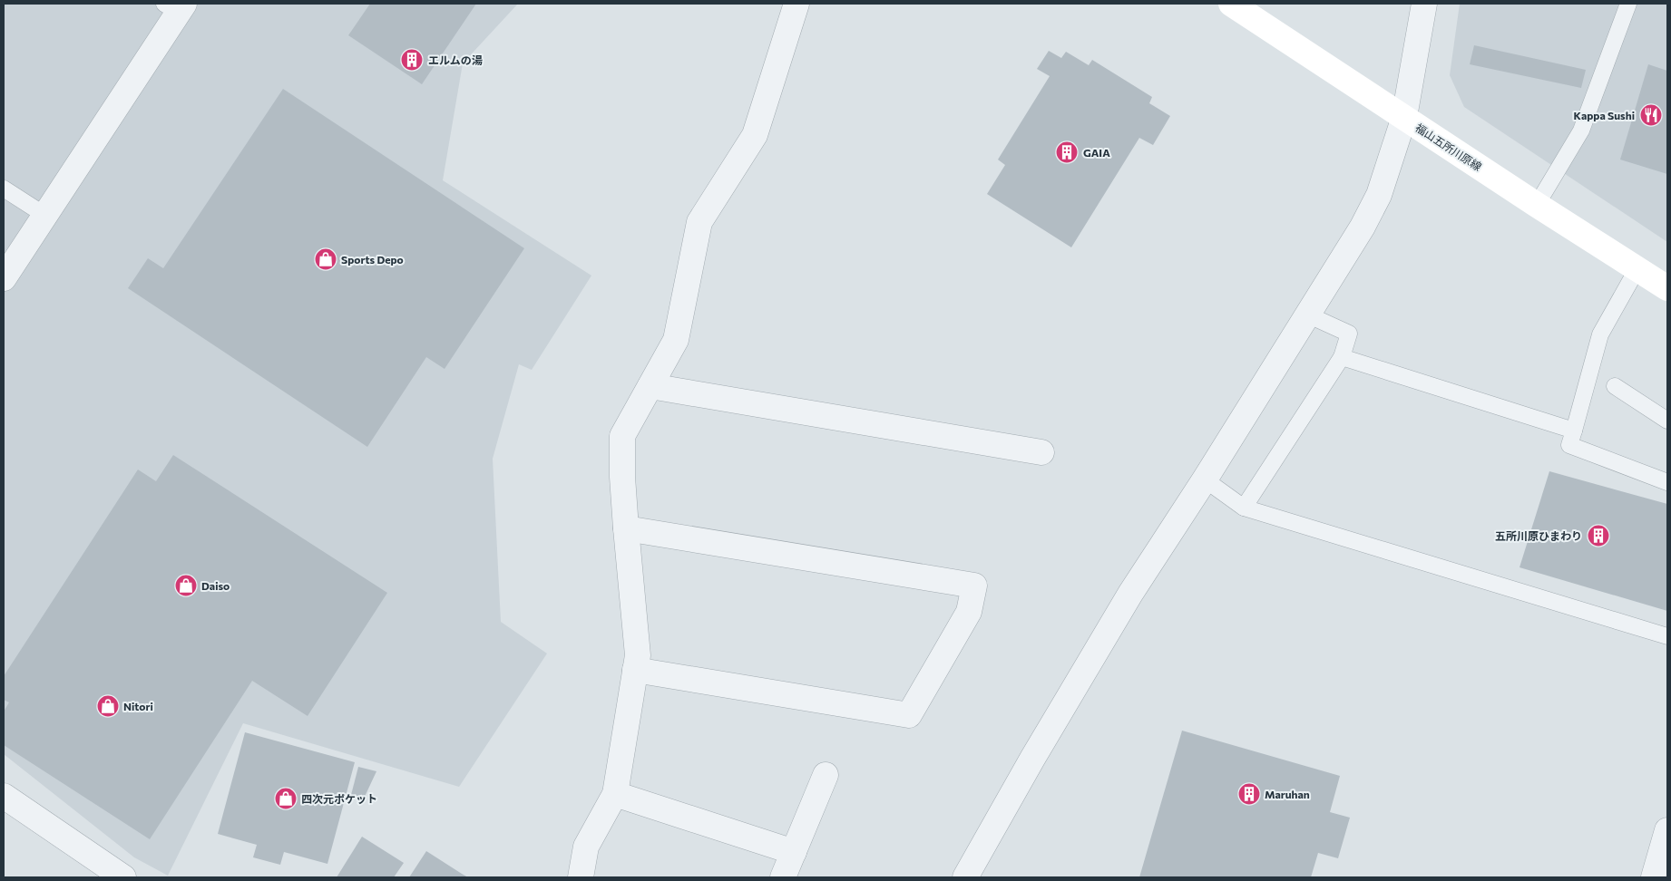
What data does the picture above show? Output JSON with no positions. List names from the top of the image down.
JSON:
{
  "streets": {
    "main road": ["福山五所川原線"]
  },
  "places": {
    "building": [
      "エルムの湯",
      "GAIA",
      "五所川原ひまわり",
      "Maruhan"
    ],
    "restaurant": ["Kappa Sushi"],
    "shop": [
      "Sports Depo",
      "Daiso",
      "Nitori",
      "四次元ポケット"
    ]
  }
}
